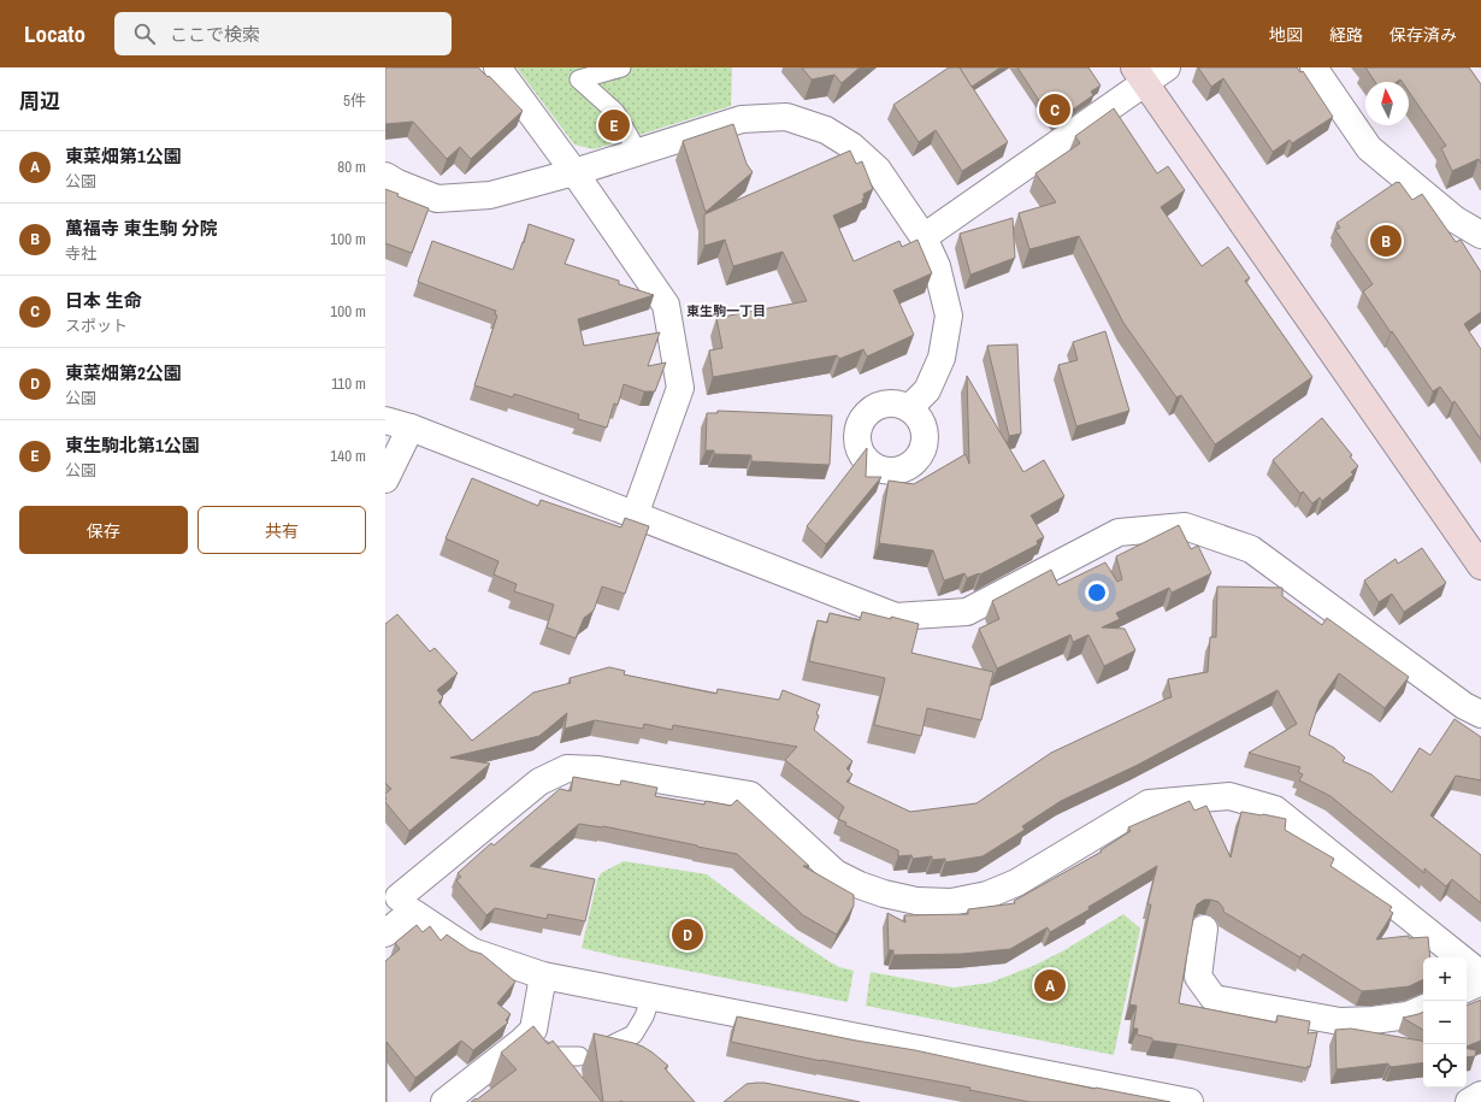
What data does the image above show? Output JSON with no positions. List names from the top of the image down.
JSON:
{
  "districts": ["東生駒一丁目"],
  "north": "top",
  "page": {
    "header": "Locato",
    "search": "ここで検索",
    "nav": ["地図", "経路", "保存済み"],
    "heading": ["周辺", "5件"],
    "pins": [
      "C",
      "E",
      "B",
      "D",
      "A"
    ],
    "list": [
      {
        "mark": "A",
        "name": "東菜畑第1公園",
        "note": "公園",
        "value": "80 m"
      },
      {
        "mark": "B",
        "name": "萬福寺 東生駒 分院",
        "note": "寺社",
        "value": "100 m"
      },
      {
        "mark": "C",
        "name": "日本 生命",
        "note": "スポット",
        "value": "100 m"
      },
      {
        "mark": "D",
        "name": "東菜畑第2公園",
        "note": "公園",
        "value": "110 m"
      },
      {
        "mark": "E",
        "name": "東生駒北第1公園",
        "note": "公園",
        "value": "140 m"
      }
    ],
    "buttons": ["保存", "共有"],
    "map_buttons": ["+", "−"]
  }
}
